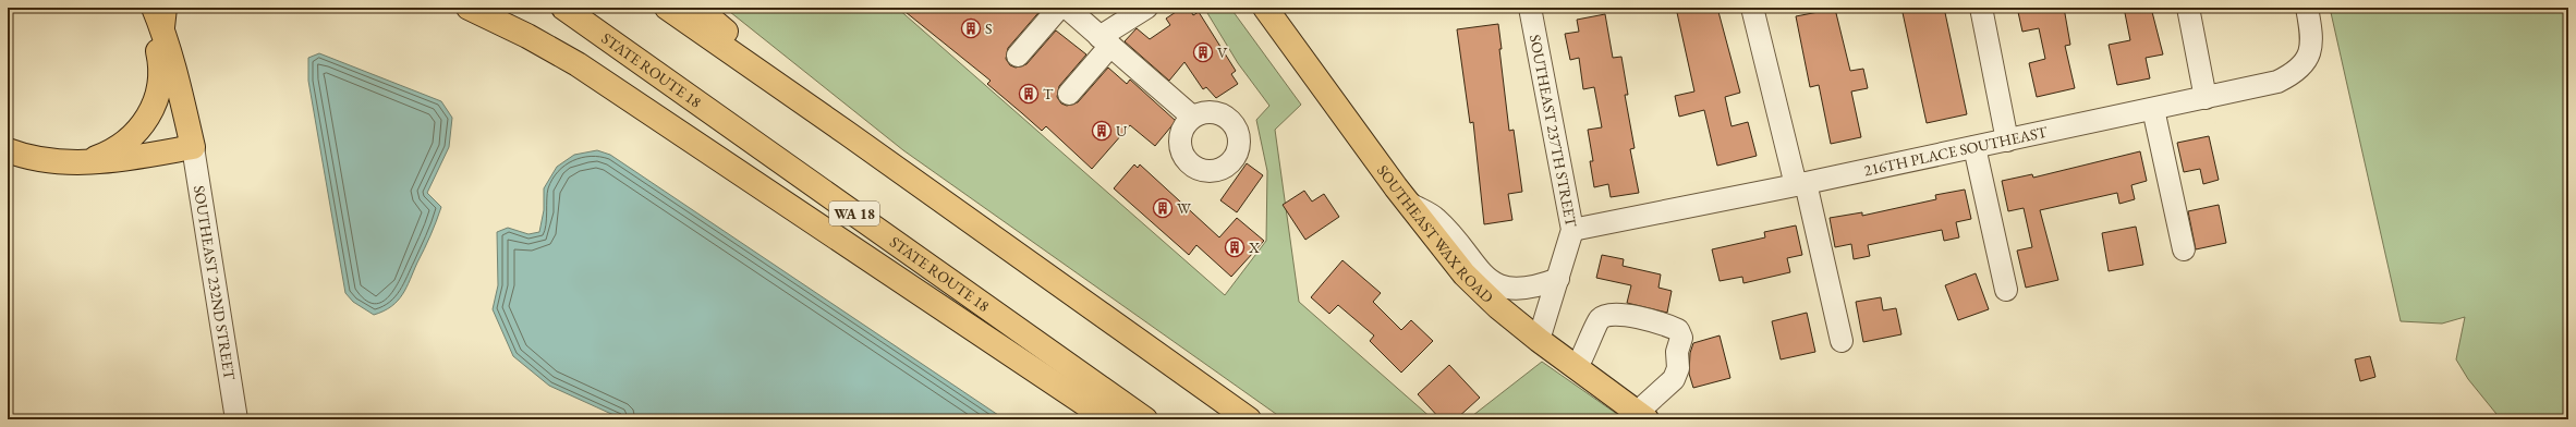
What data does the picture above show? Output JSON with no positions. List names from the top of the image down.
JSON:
{
  "streets": {
    "main road": ["STATE ROUTE 18", "WA 18", "SOUTHEAST WAX ROAD"],
    "street": ["SOUTHEAST 237TH STREET", "216TH PLACE SOUTHEAST", "SOUTHEAST 232ND STREET"]
  },
  "crossings": [
    ["SOUTHEAST 237TH STREET", "216TH PLACE SOUTHEAST"],
    ["SOUTHEAST 237TH STREET", "SOUTHEAST WAX ROAD"]
  ],
  "places": {
    "building": [
      "S",
      "V",
      "T",
      "U",
      "W",
      "X"
    ]
  }
}
